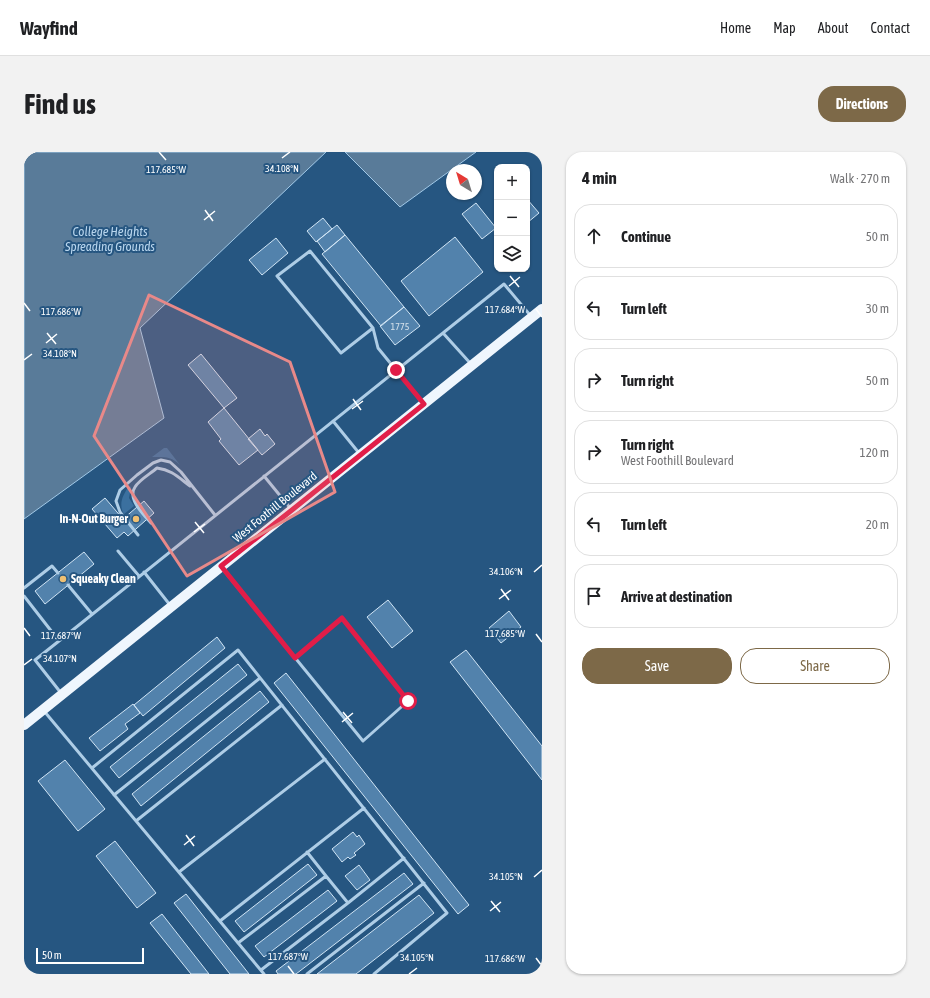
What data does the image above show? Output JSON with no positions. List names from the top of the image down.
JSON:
{
  "streets": {
    "main road": ["West Foothill Boulevard"]
  },
  "water": ["College Heights Spreading Grounds"],
  "places": ["In-N-Out Burger", "Squeaky Clean"],
  "house_numbers": ["1775"],
  "scale_bar": "50 m",
  "north": "top left",
  "page": {
    "header": "Wayfind",
    "nav": [
      "Home",
      "Map",
      "About",
      "Contact"
    ],
    "buttons": [
      "Directions",
      ["Save", "Share"]
    ],
    "title": "Find us",
    "heading": ["4 min", "Walk · 270 m"],
    "map_buttons": ["+", "−"],
    "list": [
      ["Continue", "50 m"],
      ["Turn left", "30 m"],
      ["Turn right", "50 m"],
      ["Turn right", "West Foothill Boulevard", "120 m"],
      ["Turn left", "20 m"],
      "Arrive at destination"
    ],
    "scale": "50 m"
  },
  "coordinates": [
    "34.108°N",
    "117.685°W",
    "117.684°W",
    "117.686°W",
    "34.106°N",
    "117.687°W",
    "34.107°N",
    "34.105°N"
  ]
}
